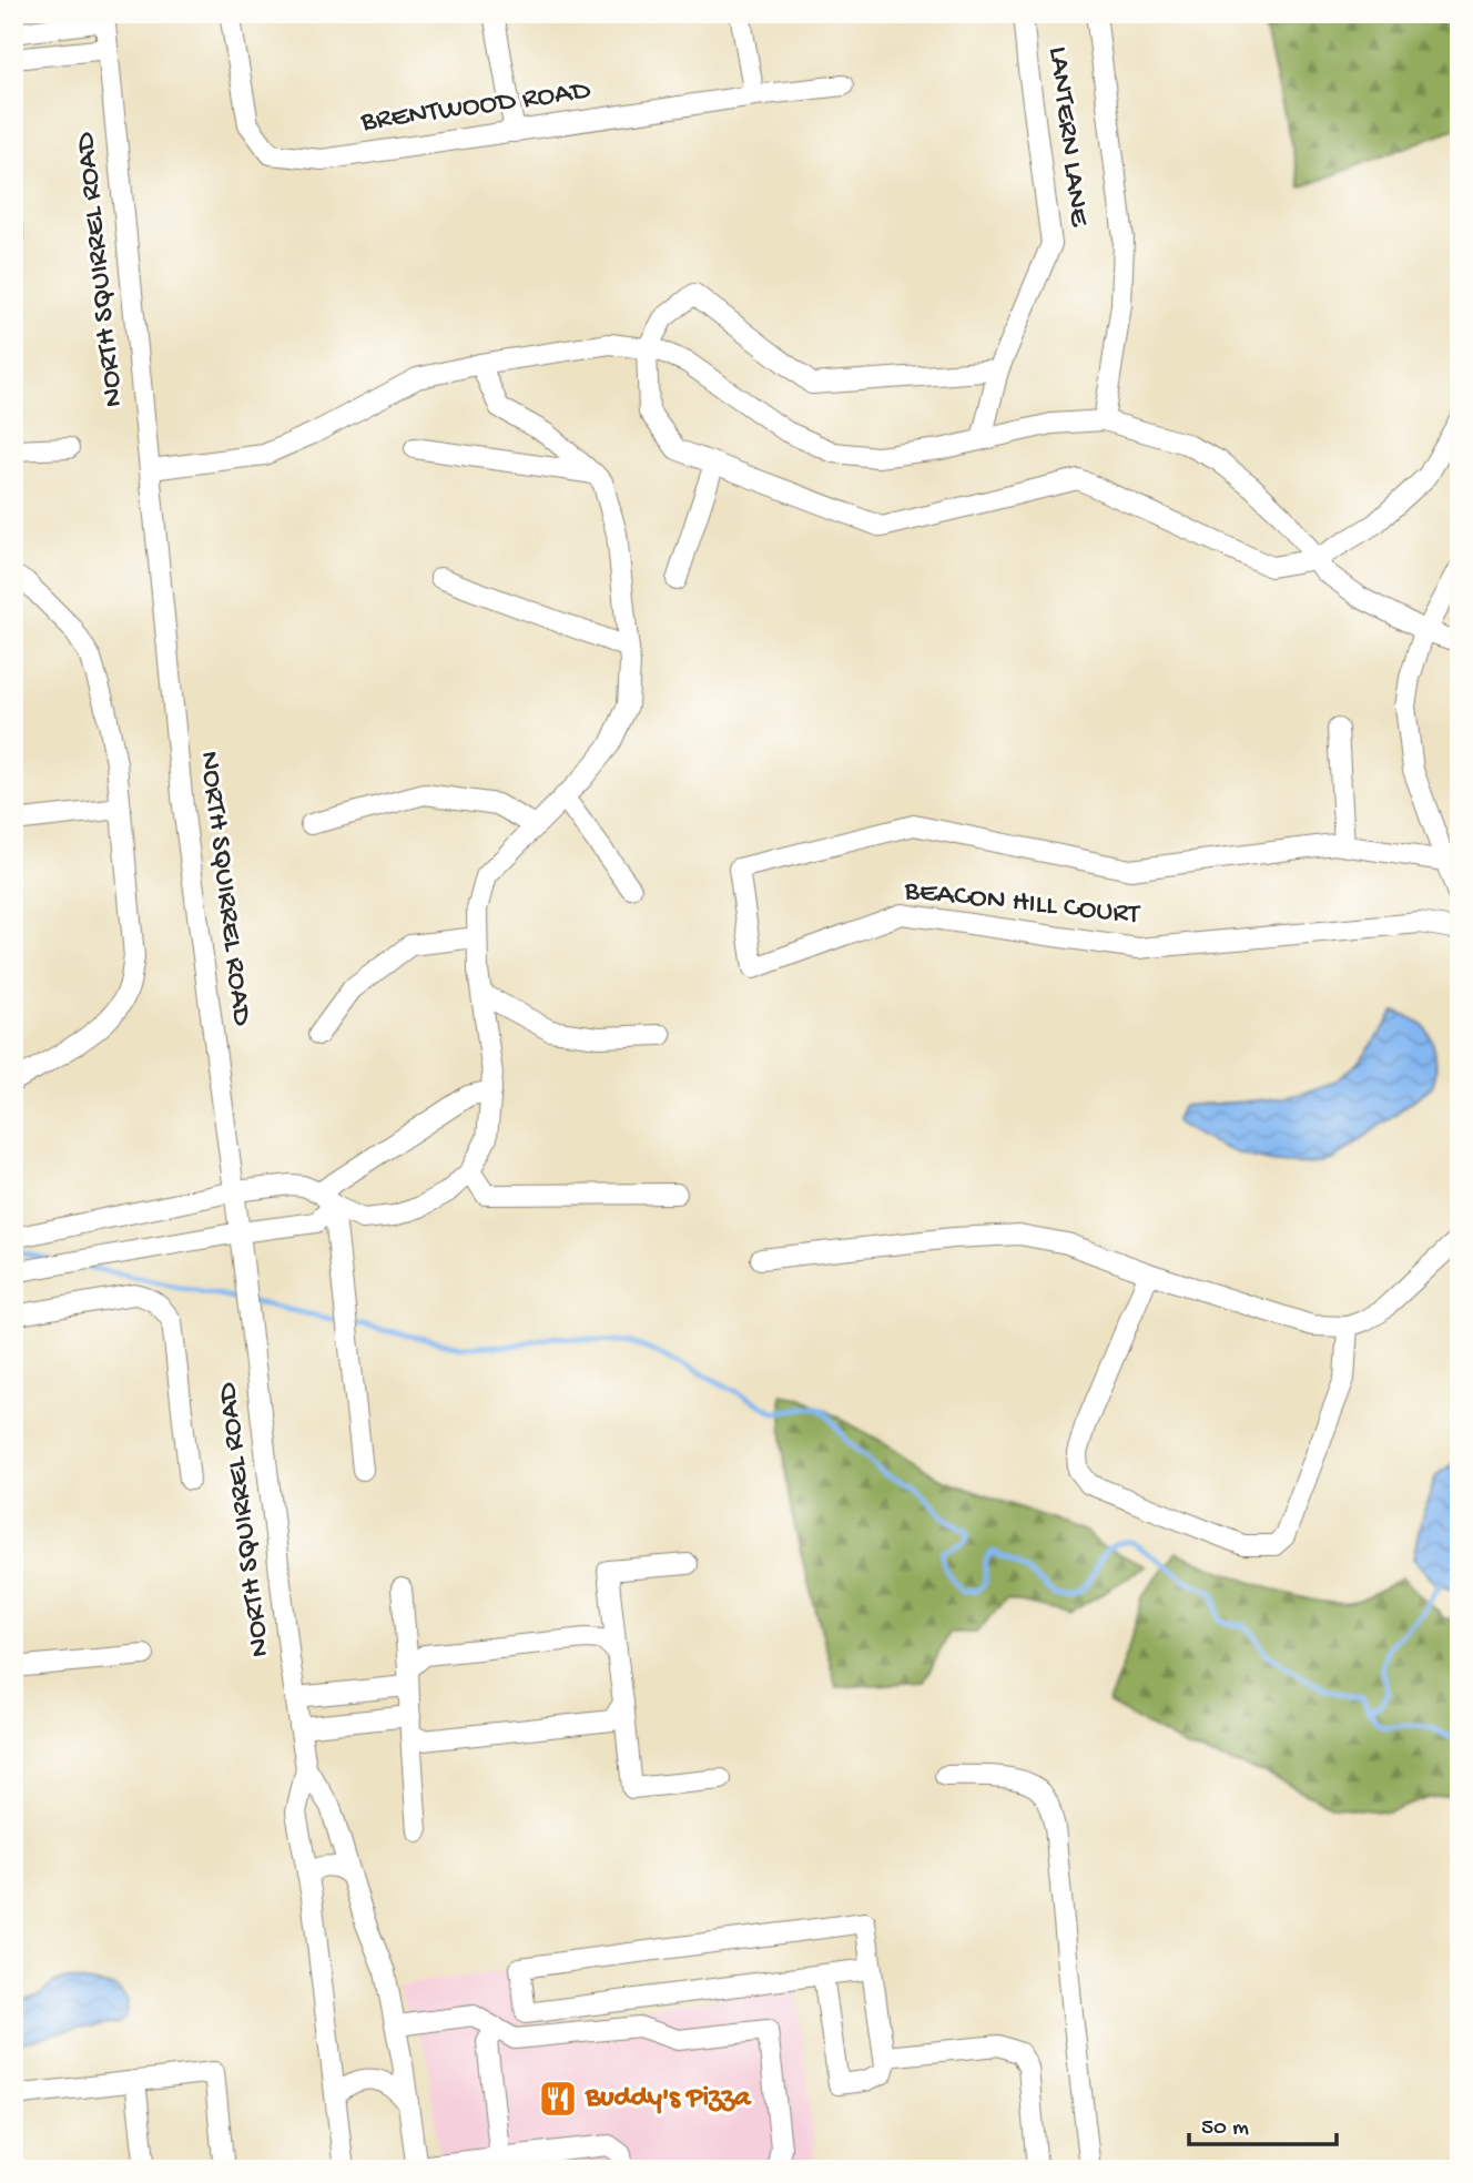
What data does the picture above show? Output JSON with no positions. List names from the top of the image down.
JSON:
{
  "streets": {
    "street": [
      "BRENTWOOD ROAD",
      "LANTERN LANE",
      "NORTH SQUIRREL ROAD",
      "BEACON HILL COURT"
    ]
  },
  "places": {
    "restaurant": ["Buddy's Pizza"]
  },
  "scale_bar": "50 m"
}
